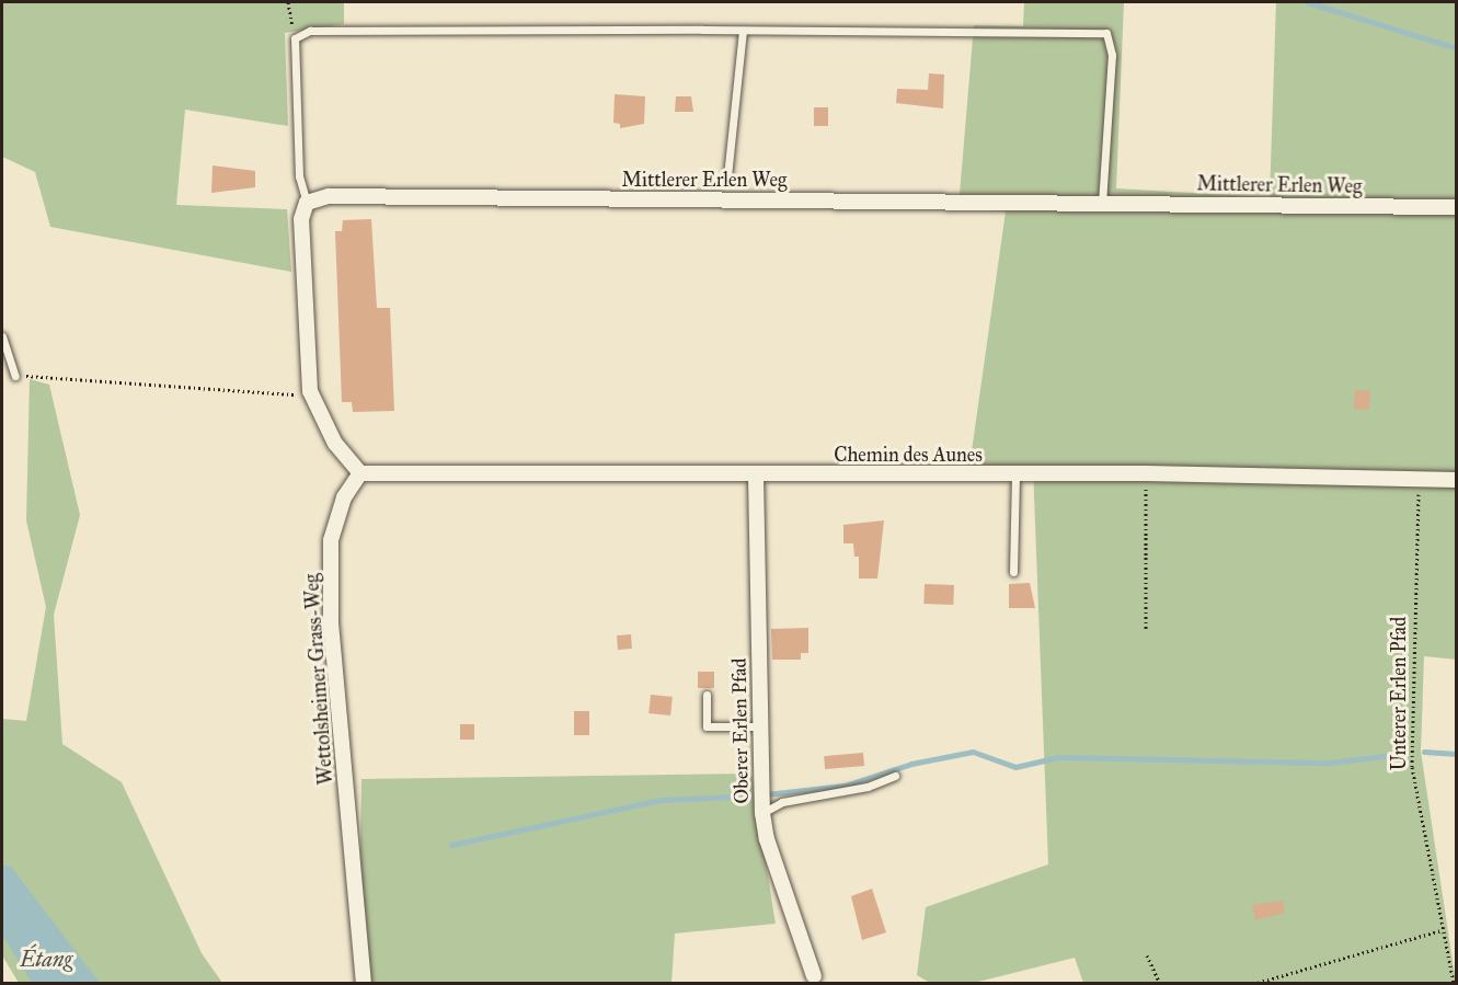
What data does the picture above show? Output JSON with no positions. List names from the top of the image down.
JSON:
{
  "streets": {
    "street": [
      "Mittlerer Erlen Weg",
      "Chemin des Aunes",
      "Wettolsheimer Grass-Weg",
      "Oberer Erlen Pfad"
    ],
    "path": ["Unterer Erlen Pfad"]
  },
  "crossings": [
    ["Chemin des Aunes", "Wettolsheimer Grass-Weg"],
    ["Chemin des Aunes", "Unterer Erlen Pfad"],
    ["Chemin des Aunes", "Oberer Erlen Pfad"]
  ],
  "water": ["Étang"]
}
